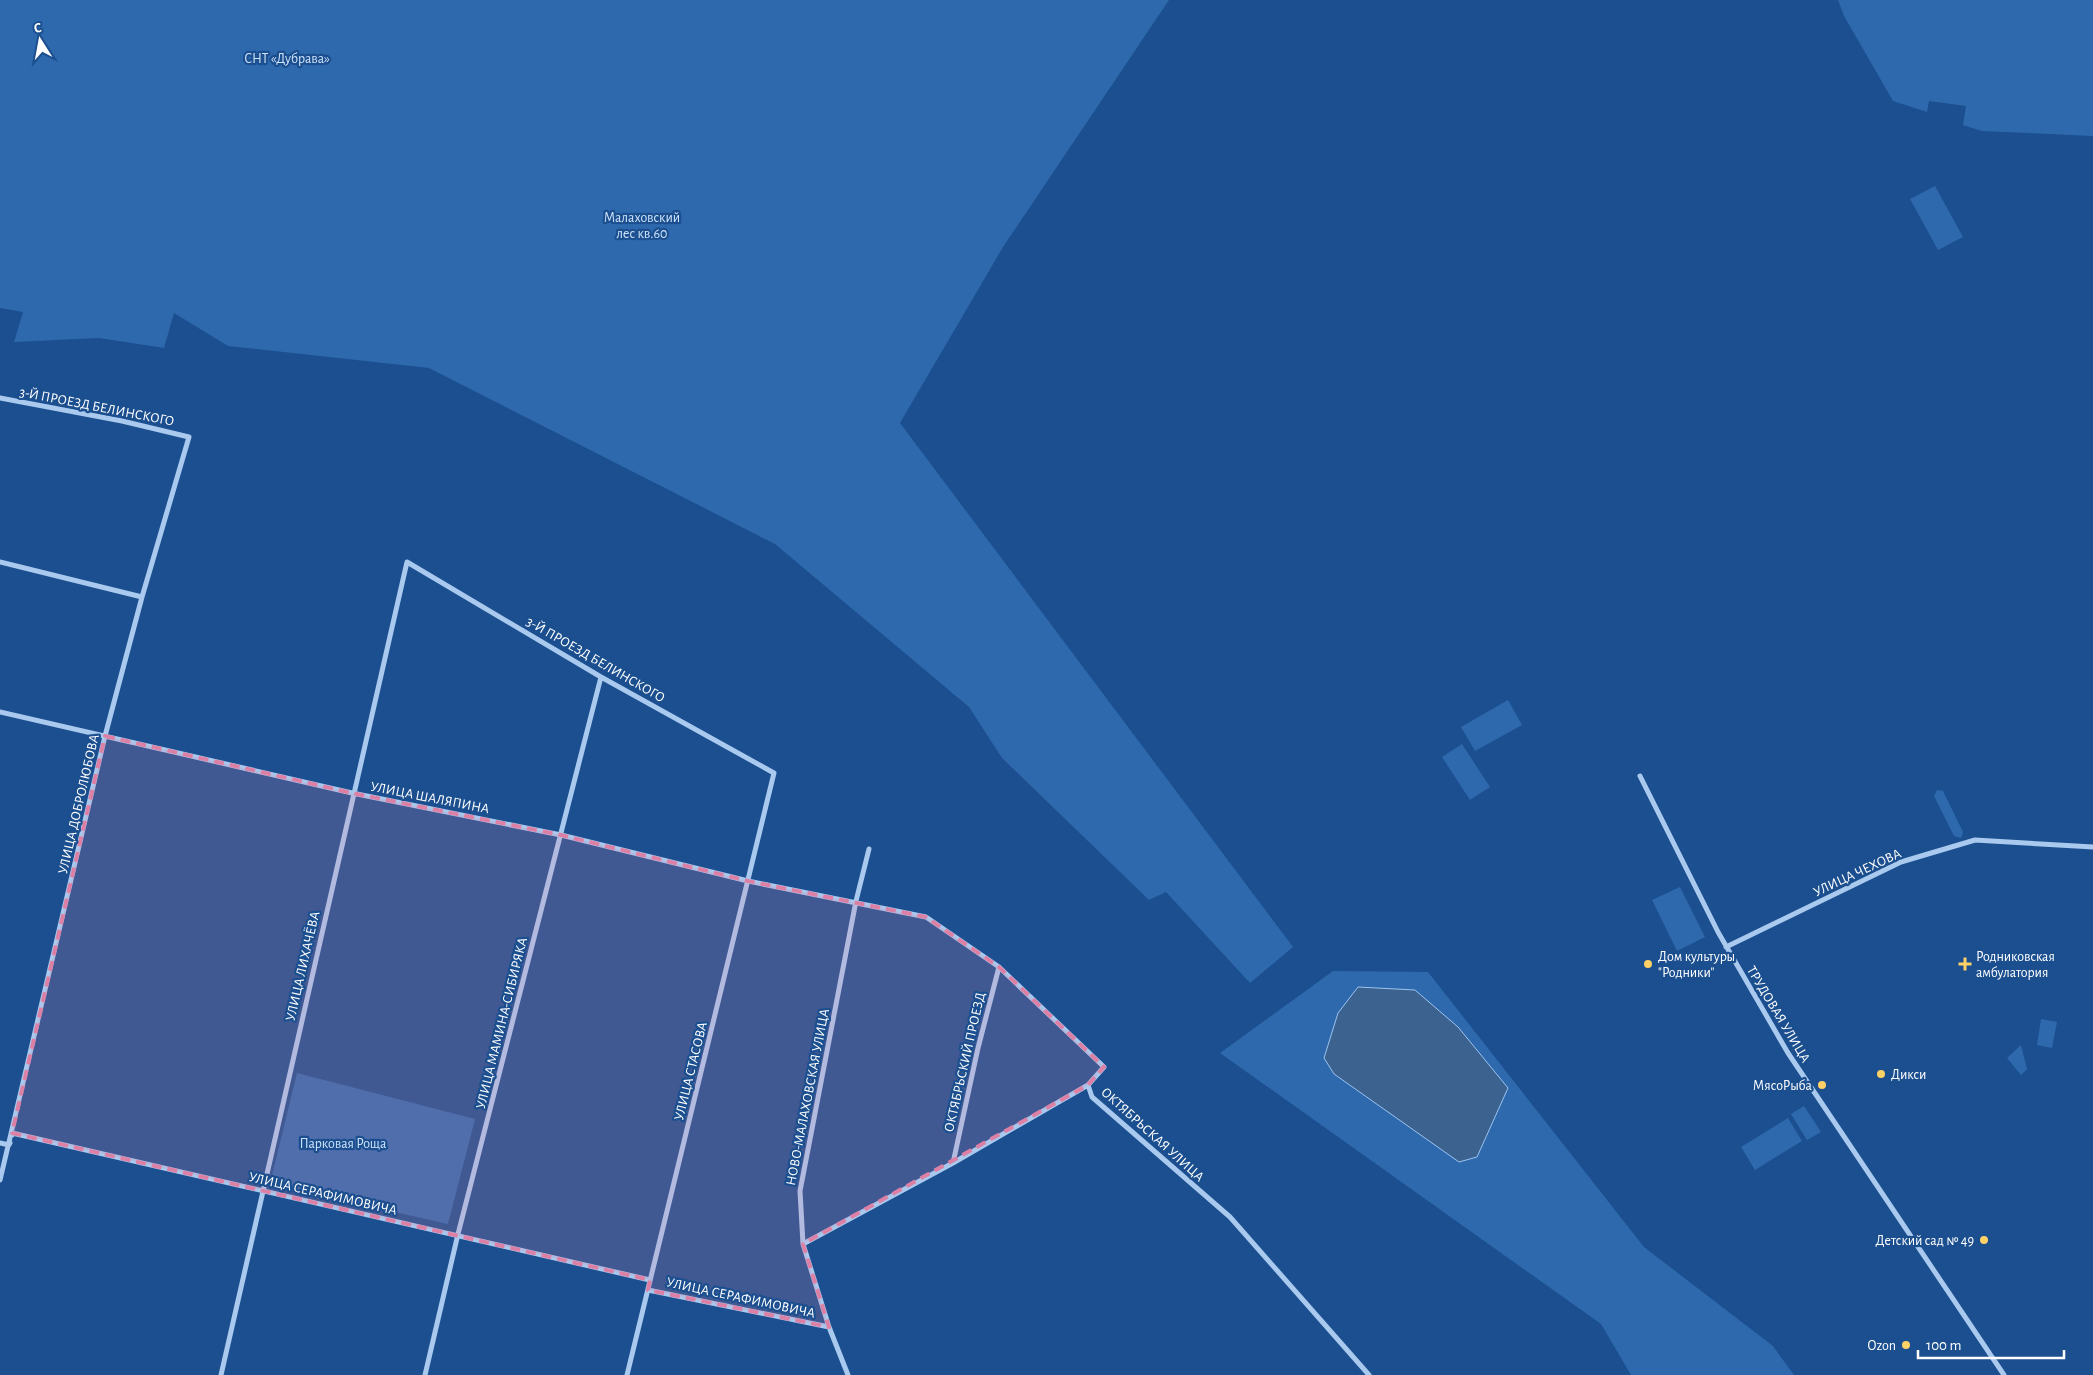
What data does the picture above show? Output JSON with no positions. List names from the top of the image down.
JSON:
{
  "streets": {
    "street": [
      "3-Й ПРОЕЗД БЕЛИНСКОГО",
      "УЛИЦА ШАЛЯПИНА",
      "УЛИЦА ДОБРОЛЮБОВА",
      "УЛИЦА ЧЕХОВА",
      "УЛИЦА ЛИХАЧЁВА",
      "ТРУДОВАЯ УЛИЦА",
      "УЛИЦА МАМИНА-СИБИРЯКА",
      "ОКТЯБРЬСКИЙ ПРОЕЗД",
      "УЛИЦА СТАСОВА",
      "НОВО-МАЛАХОВСКАЯ УЛИЦА",
      "ОКТЯБРЬСКАЯ УЛИЦА",
      "УЛИЦА СЕРАФИМОВИЧА"
    ]
  },
  "crossings": [
    ["3-Й ПРОЕЗД БЕЛИНСКОГО", "УЛИЦА ДОБРОЛЮБОВА"],
    ["3-Й ПРОЕЗД БЕЛИНСКОГО", "УЛИЦА ЛИХАЧЁВА"],
    ["3-Й ПРОЕЗД БЕЛИНСКОГО", "УЛИЦА МАМИНА-СИБИРЯКА"],
    ["3-Й ПРОЕЗД БЕЛИНСКОГО", "УЛИЦА СТАСОВА"],
    ["УЛИЦА ШАЛЯПИНА", "УЛИЦА ДОБРОЛЮБОВА"],
    ["УЛИЦА ШАЛЯПИНА", "УЛИЦА ЛИХАЧЁВА"],
    ["УЛИЦА ШАЛЯПИНА", "УЛИЦА МАМИНА-СИБИРЯКА"],
    ["УЛИЦА ШАЛЯПИНА", "УЛИЦА СТАСОВА"],
    ["УЛИЦА ШАЛЯПИНА", "НОВО-МАЛАХОВСКАЯ УЛИЦА"],
    ["УЛИЦА ШАЛЯПИНА", "ОКТЯБРЬСКАЯ УЛИЦА"],
    ["УЛИЦА ДОБРОЛЮБОВА", "УЛИЦА СЕРАФИМОВИЧА"],
    ["УЛИЦА ЧЕХОВА", "ТРУДОВАЯ УЛИЦА"],
    ["УЛИЦА ЛИХАЧЁВА", "УЛИЦА СЕРАФИМОВИЧА"],
    ["УЛИЦА МАМИНА-СИБИРЯКА", "УЛИЦА СЕРАФИМОВИЧА"],
    ["ОКТЯБРЬСКИЙ ПРОЕЗД", "ОКТЯБРЬСКАЯ УЛИЦА"],
    ["УЛИЦА СТАСОВА", "УЛИЦА СЕРАФИМОВИЧА"],
    ["НОВО-МАЛАХОВСКАЯ УЛИЦА", "ОКТЯБРЬСКАЯ УЛИЦА"],
    ["НОВО-МАЛАХОВСКАЯ УЛИЦА", "УЛИЦА СЕРАФИМОВИЧА"]
  ],
  "parks": ["СНТ «Дубрава»", "Малаховский лес кв.60", "Парковая Роща"],
  "places": {
    "other": [
      "Дом культуры \"Родники\"",
      "Дикси",
      "МясоРыба",
      "Детский сад № 49",
      "Ozon"
    ],
    "health": ["Родниковская амбулатория"]
  },
  "scale_bar": "100 m",
  "north": "top"
}
